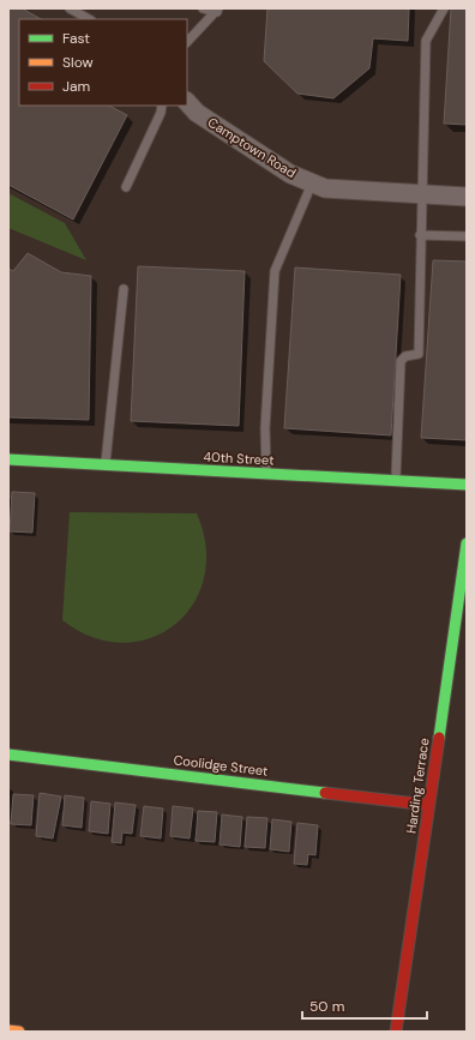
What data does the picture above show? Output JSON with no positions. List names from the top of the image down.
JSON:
{
  "streets": {
    "street": [
      "Camptown Road",
      "40th Street",
      "Coolidge Street",
      "Harding Terrace"
    ]
  },
  "crossings": [
    ["Coolidge Street", "Harding Terrace"]
  ],
  "legend": ["Fast", "Slow", "Jam"],
  "scale_bar": "50 m"
}
